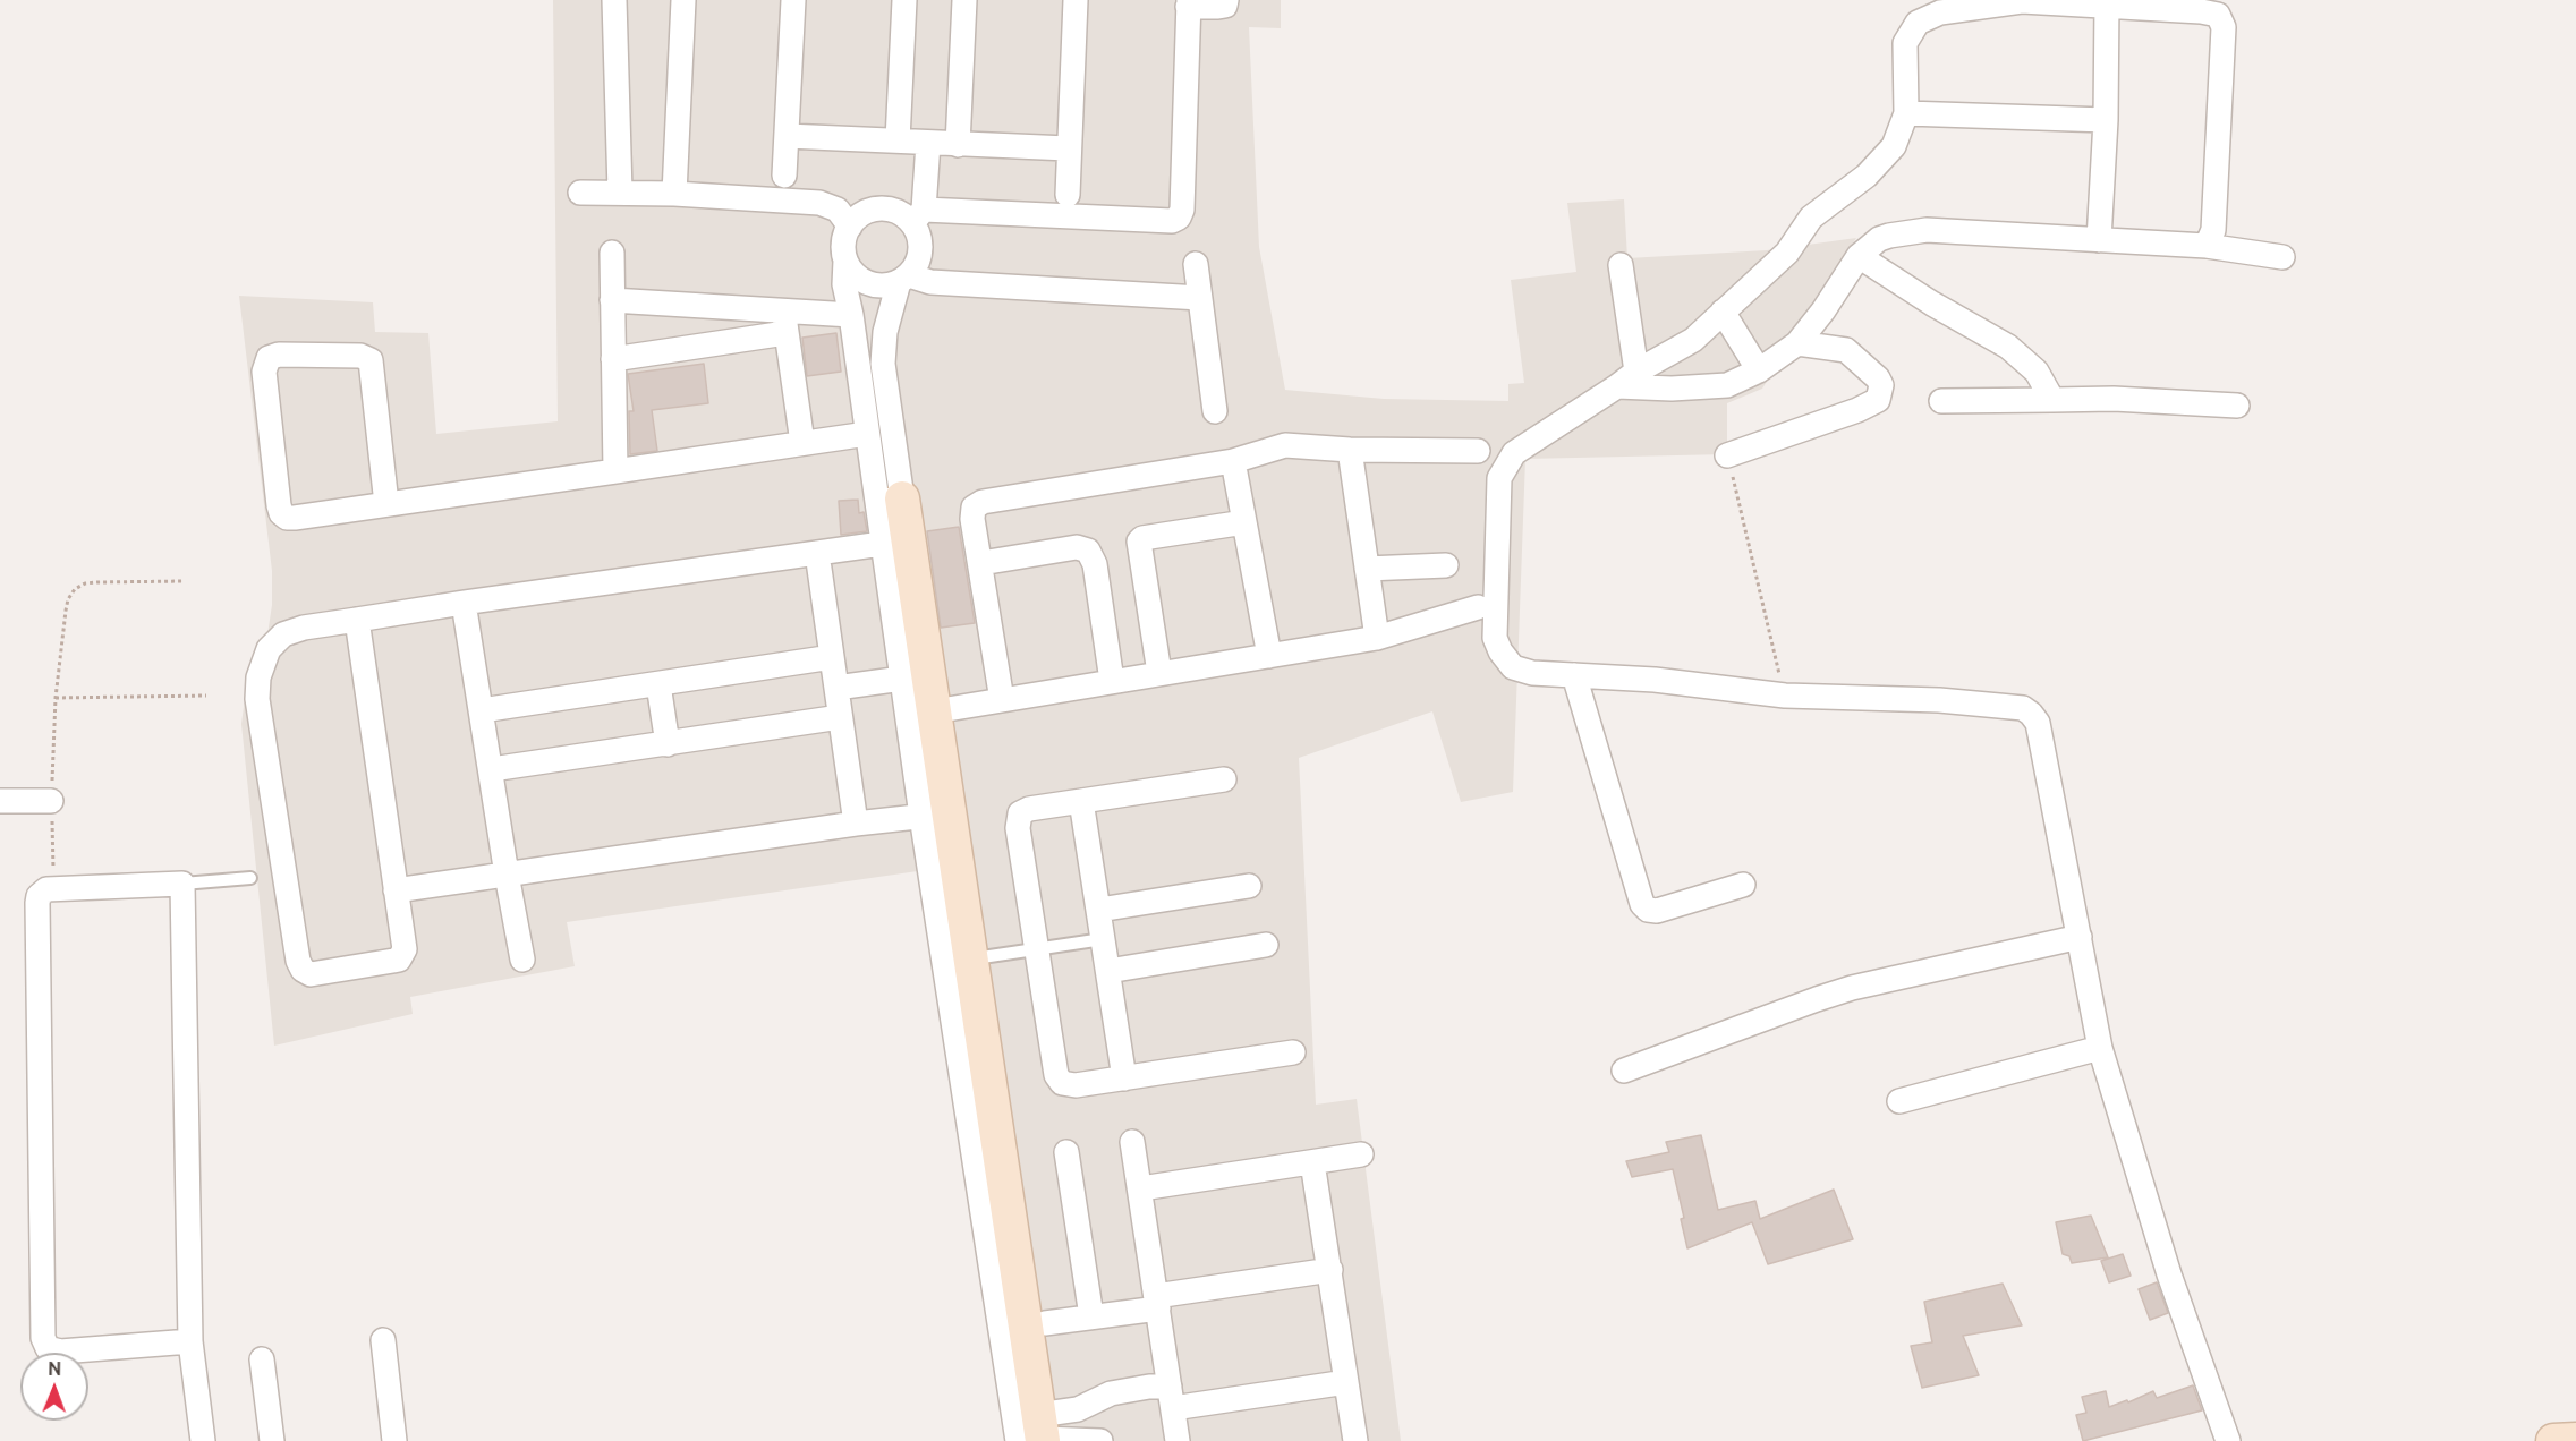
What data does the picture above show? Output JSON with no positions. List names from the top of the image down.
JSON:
{
  "north": "top"
}
